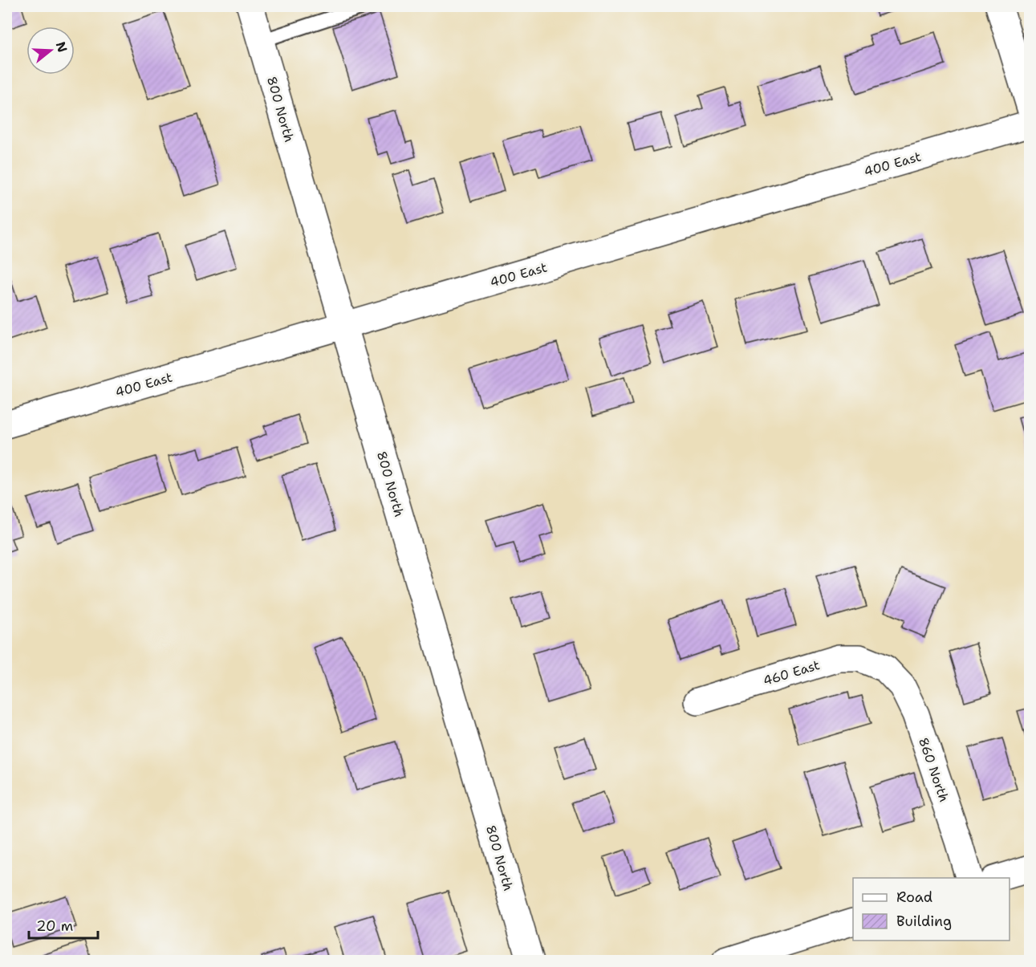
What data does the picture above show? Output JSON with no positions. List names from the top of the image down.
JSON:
{
  "streets": {
    "street": [
      "800 North",
      "400 East",
      "460 East",
      "860 North"
    ]
  },
  "crossings": [
    ["800 North", "400 East"],
    ["460 East", "860 North"]
  ],
  "legend": ["Road", "Building"],
  "scale_bar": "20 m",
  "north": "right"
}
